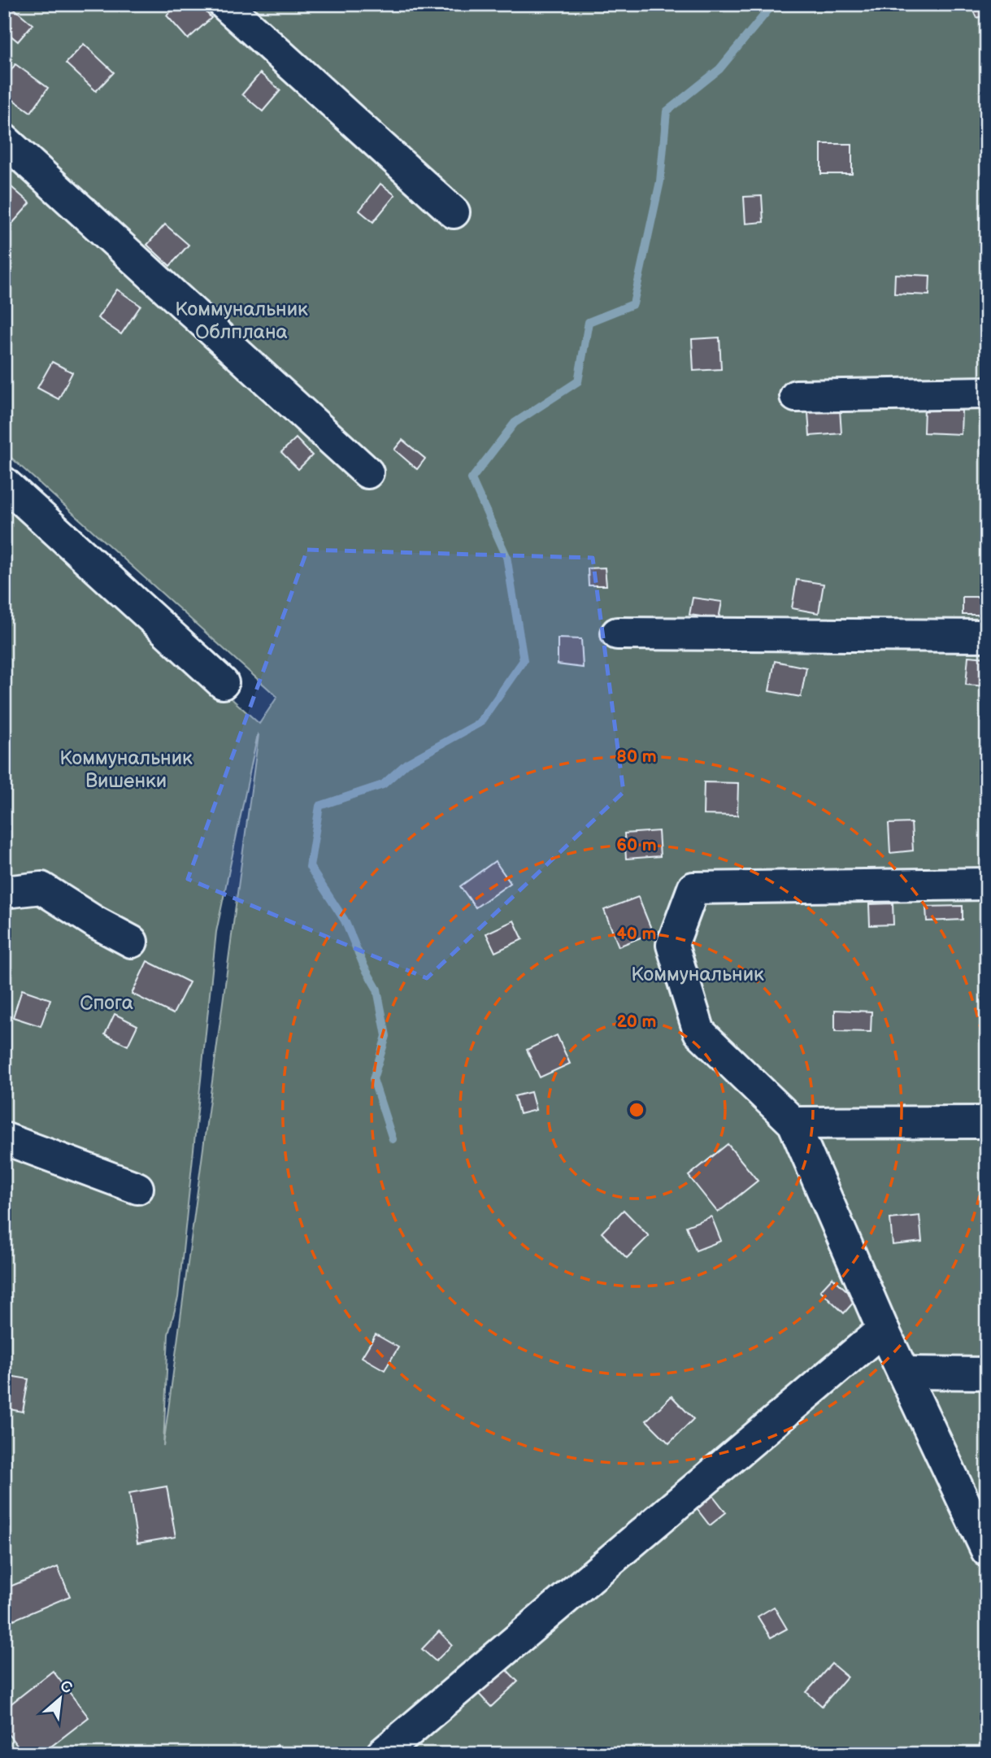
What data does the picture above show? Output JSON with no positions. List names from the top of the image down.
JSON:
{
  "parks": [
    "Коммунальник Облплана",
    "Коммунальник Вишенки",
    "Коммунальник",
    "Спога"
  ],
  "north": "top right",
  "rings": [
    "80 m",
    "60 m",
    "40 m",
    "20 m"
  ]
}
